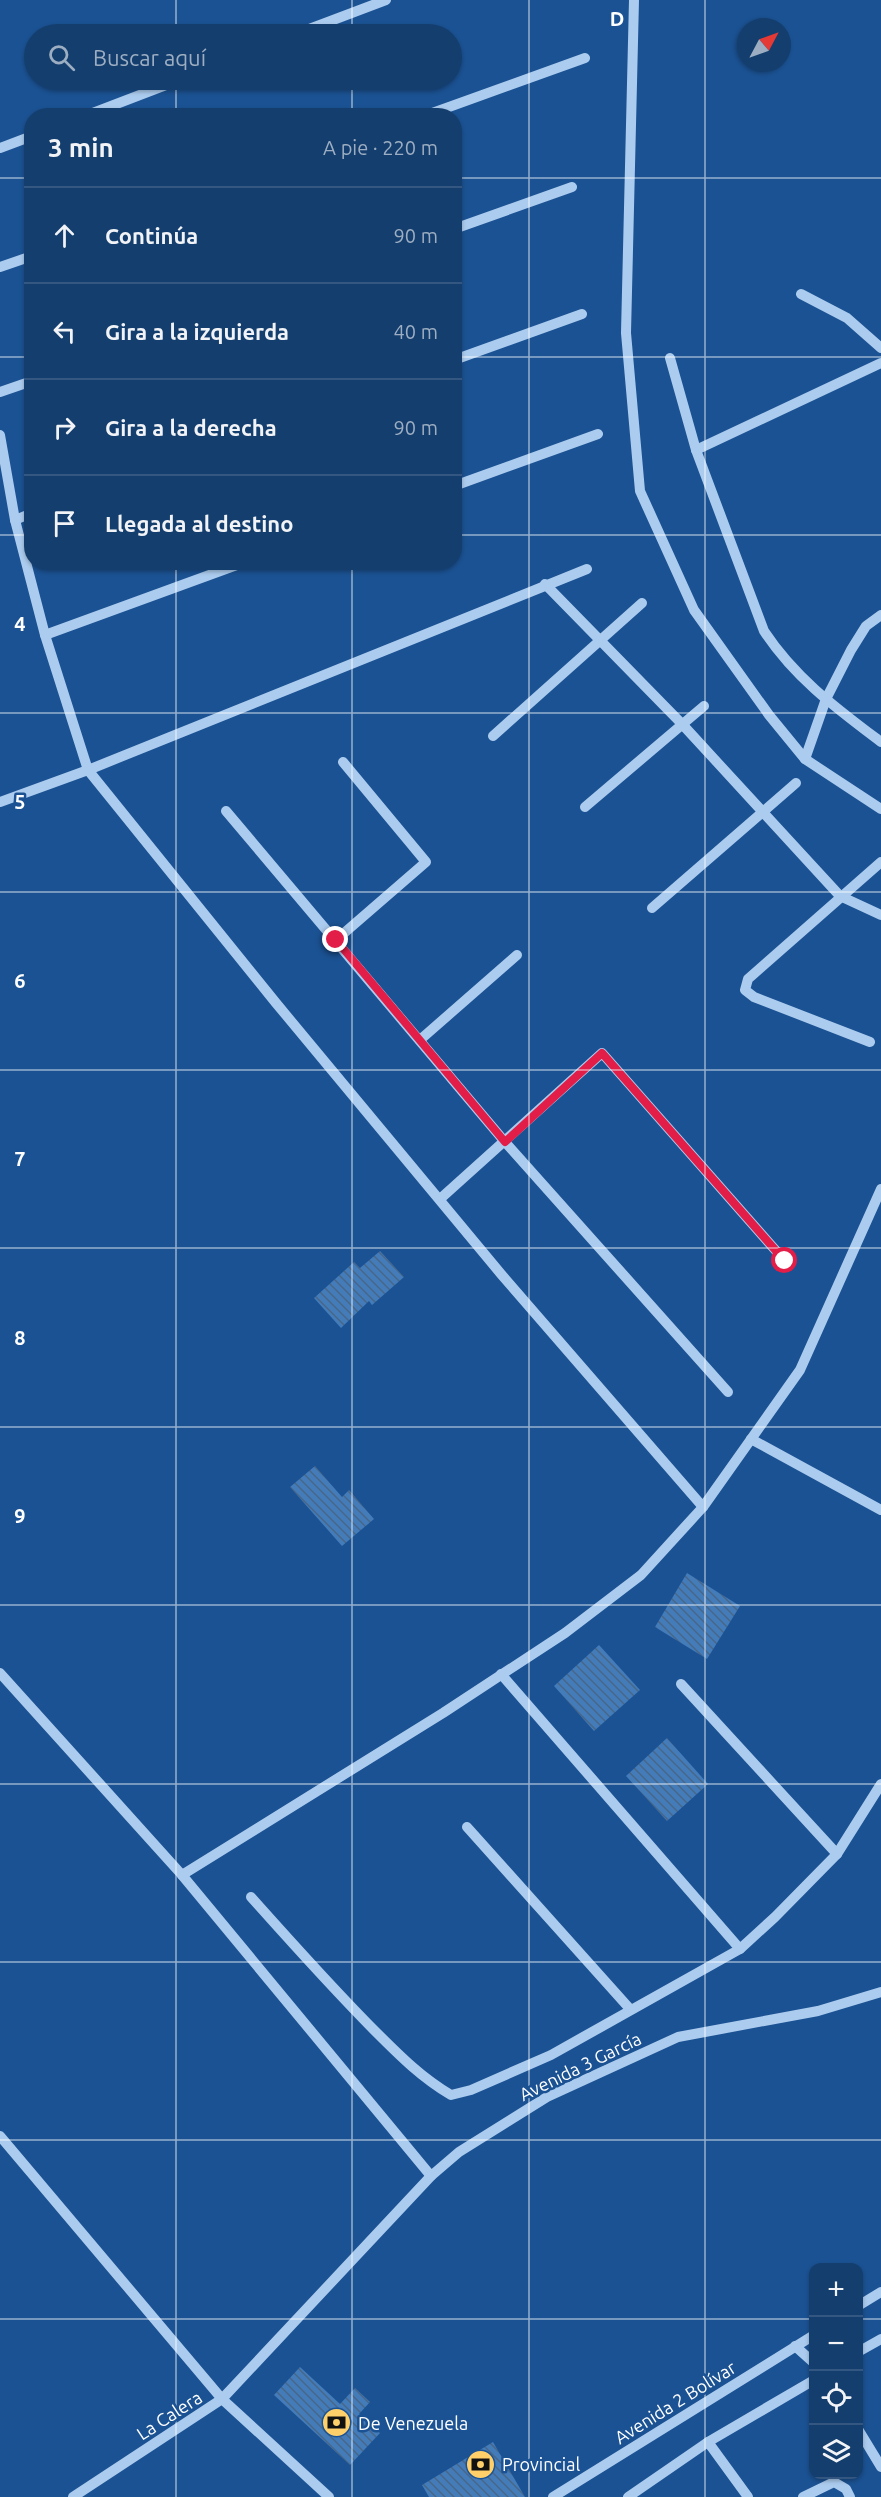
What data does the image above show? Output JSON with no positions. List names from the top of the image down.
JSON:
{
  "streets": {
    "street": ["Avenida 3 García", "Avenida 2 Bolívar", "La Calera"]
  },
  "crossings": [
    ["Avenida 3 García", "La Calera"]
  ],
  "places": {
    "bank": ["De Venezuela", "Provincial"]
  },
  "north": "top right",
  "page": {
    "search": "Buscar aquí",
    "heading": ["3 min", "A pie · 220 m"],
    "list": [
      ["Continúa", "90 m"],
      ["Gira a la izquierda", "40 m"],
      ["Gira a la derecha", "90 m"],
      "Llegada al destino"
    ],
    "map_buttons": ["+", "−"]
  },
  "grid": {
    "columns": ["D"],
    "rows": [
      "4",
      "5",
      "6",
      "7",
      "8",
      "9"
    ]
  }
}
